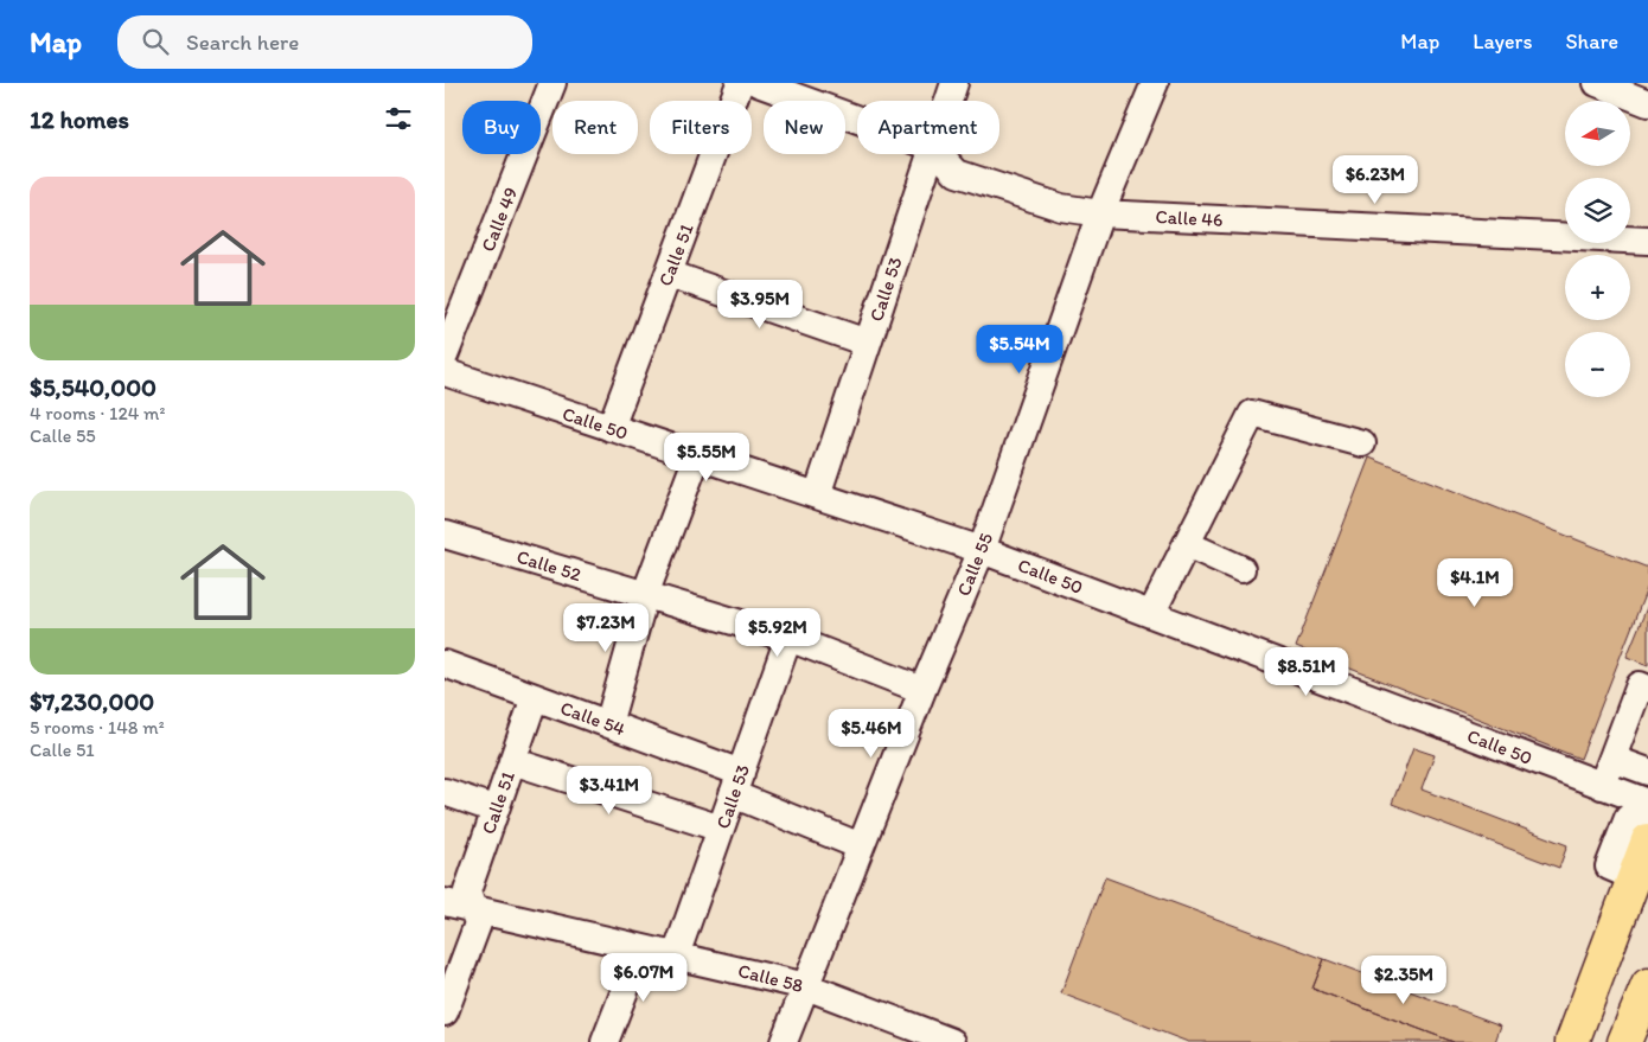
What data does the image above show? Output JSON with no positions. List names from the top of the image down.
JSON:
{
  "streets": {
    "street": [
      "Calle 46",
      "Calle 49",
      "Calle 51",
      "Calle 53",
      "Calle 50",
      "Calle 55",
      "Calle 52",
      "Calle 54",
      "Calle 58"
    ]
  },
  "crossings": [
    ["Calle 46", "Calle 55"],
    ["Calle 51", "Calle 50"],
    ["Calle 51", "Calle 54"],
    ["Calle 51", "Calle 58"],
    ["Calle 53", "Calle 50"],
    ["Calle 53", "Calle 52"],
    ["Calle 53", "Calle 54"],
    ["Calle 53", "Calle 58"],
    ["Calle 50", "Calle 55"],
    ["Calle 55", "Calle 52"],
    ["Calle 55", "Calle 54"],
    ["Calle 55", "Calle 58"]
  ],
  "north": "left",
  "page": {
    "header": "Map",
    "search": "Search here",
    "nav": ["Map", "Layers", "Share"],
    "heading": "12 homes",
    "map_buttons": ["+", "−"],
    "chip": [
      "Buy",
      "Rent",
      "Filters",
      "New",
      "Apartment"
    ],
    "list": [
      {
        "name": "$5,540,000",
        "note": "4 rooms · 124 m² · Calle 55"
      },
      {
        "name": "$7,230,000",
        "note": "5 rooms · 148 m² · Calle 51"
      }
    ],
    "price": [
      "$6.23M",
      "$3.95M",
      "$5.54M",
      "$5.55M",
      "$4.1M",
      "$7.23M",
      "$5.92M",
      "$8.51M",
      "$5.46M",
      "$3.41M",
      "$6.07M",
      "$2.35M"
    ]
  }
}
